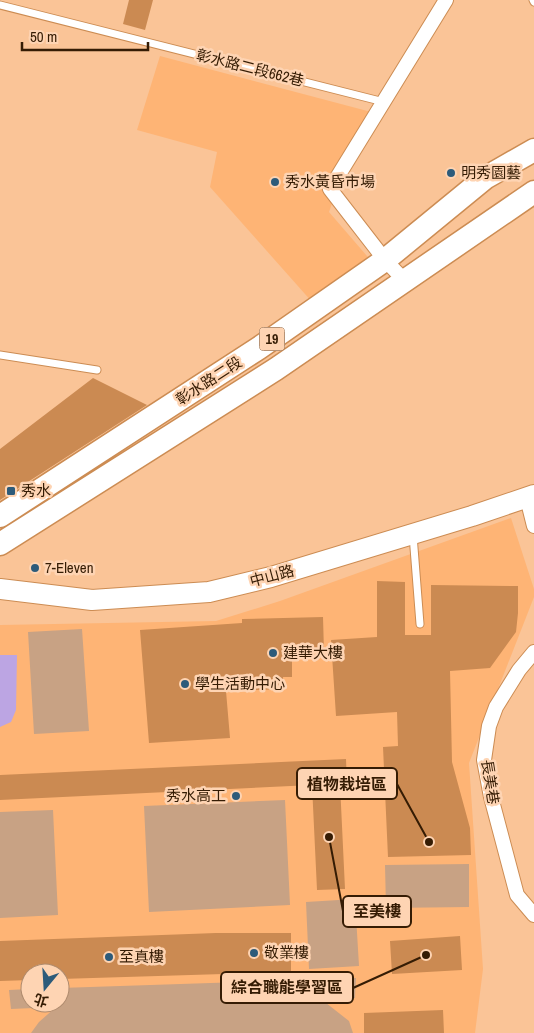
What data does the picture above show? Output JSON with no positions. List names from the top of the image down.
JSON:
{
  "streets": {
    "main road": ["19", "彰水路二段"],
    "street": ["中山路", "長美巷"],
    "lane": ["彰水路二段662巷"]
  },
  "places": {
    "other": [
      "明秀園藝",
      "秀水黃昏市場",
      "7-Eleven",
      "建華大樓",
      "學生活動中心",
      "秀水高工",
      "至美樓",
      "植物栽培區",
      "敬業樓",
      "綜合職能學習區",
      "至真樓"
    ],
    "transit": ["秀水"]
  },
  "scale_bar": "50 m",
  "north": "bottom"
}
